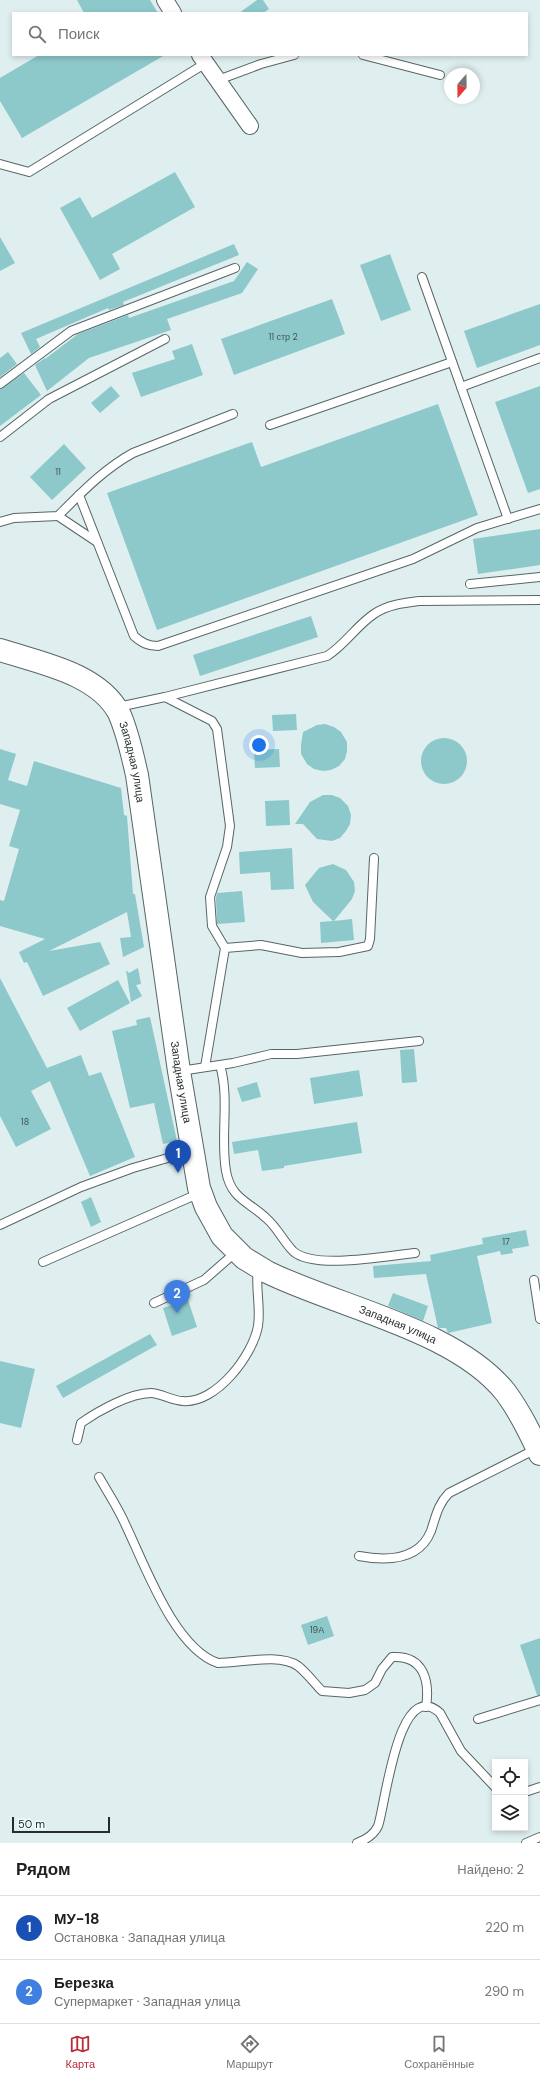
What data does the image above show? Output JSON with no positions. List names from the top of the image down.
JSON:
{
  "streets": {
    "street": ["Западная улица"]
  },
  "house_numbers": [
    "11 стр 2",
    "11",
    "18",
    "17",
    "19А"
  ],
  "scale_bar": "50 m",
  "north": "bottom",
  "page": {
    "search": "Поиск",
    "pins": ["1", "2"],
    "scale": "50 m",
    "heading": ["Рядом", "Найдено: 2"],
    "list": [
      {
        "mark": "1",
        "name": "МУ-18",
        "note": "Остановка · Западная улица",
        "value": "220 m"
      },
      {
        "mark": "2",
        "name": "Березка",
        "note": "Супермаркет · Западная улица",
        "value": "290 m"
      }
    ],
    "nav": ["Карта", "Маршрут", "Сохранённые"]
  }
}
